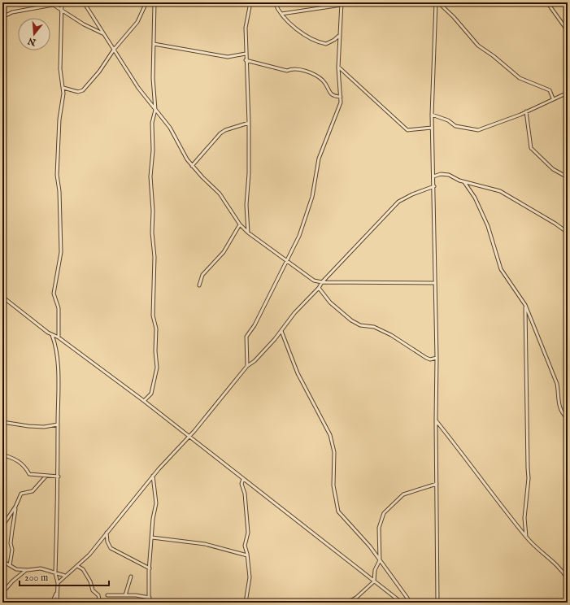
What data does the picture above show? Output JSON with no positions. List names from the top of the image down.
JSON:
{
  "scale_bar": "200 m",
  "north": "bottom"
}
